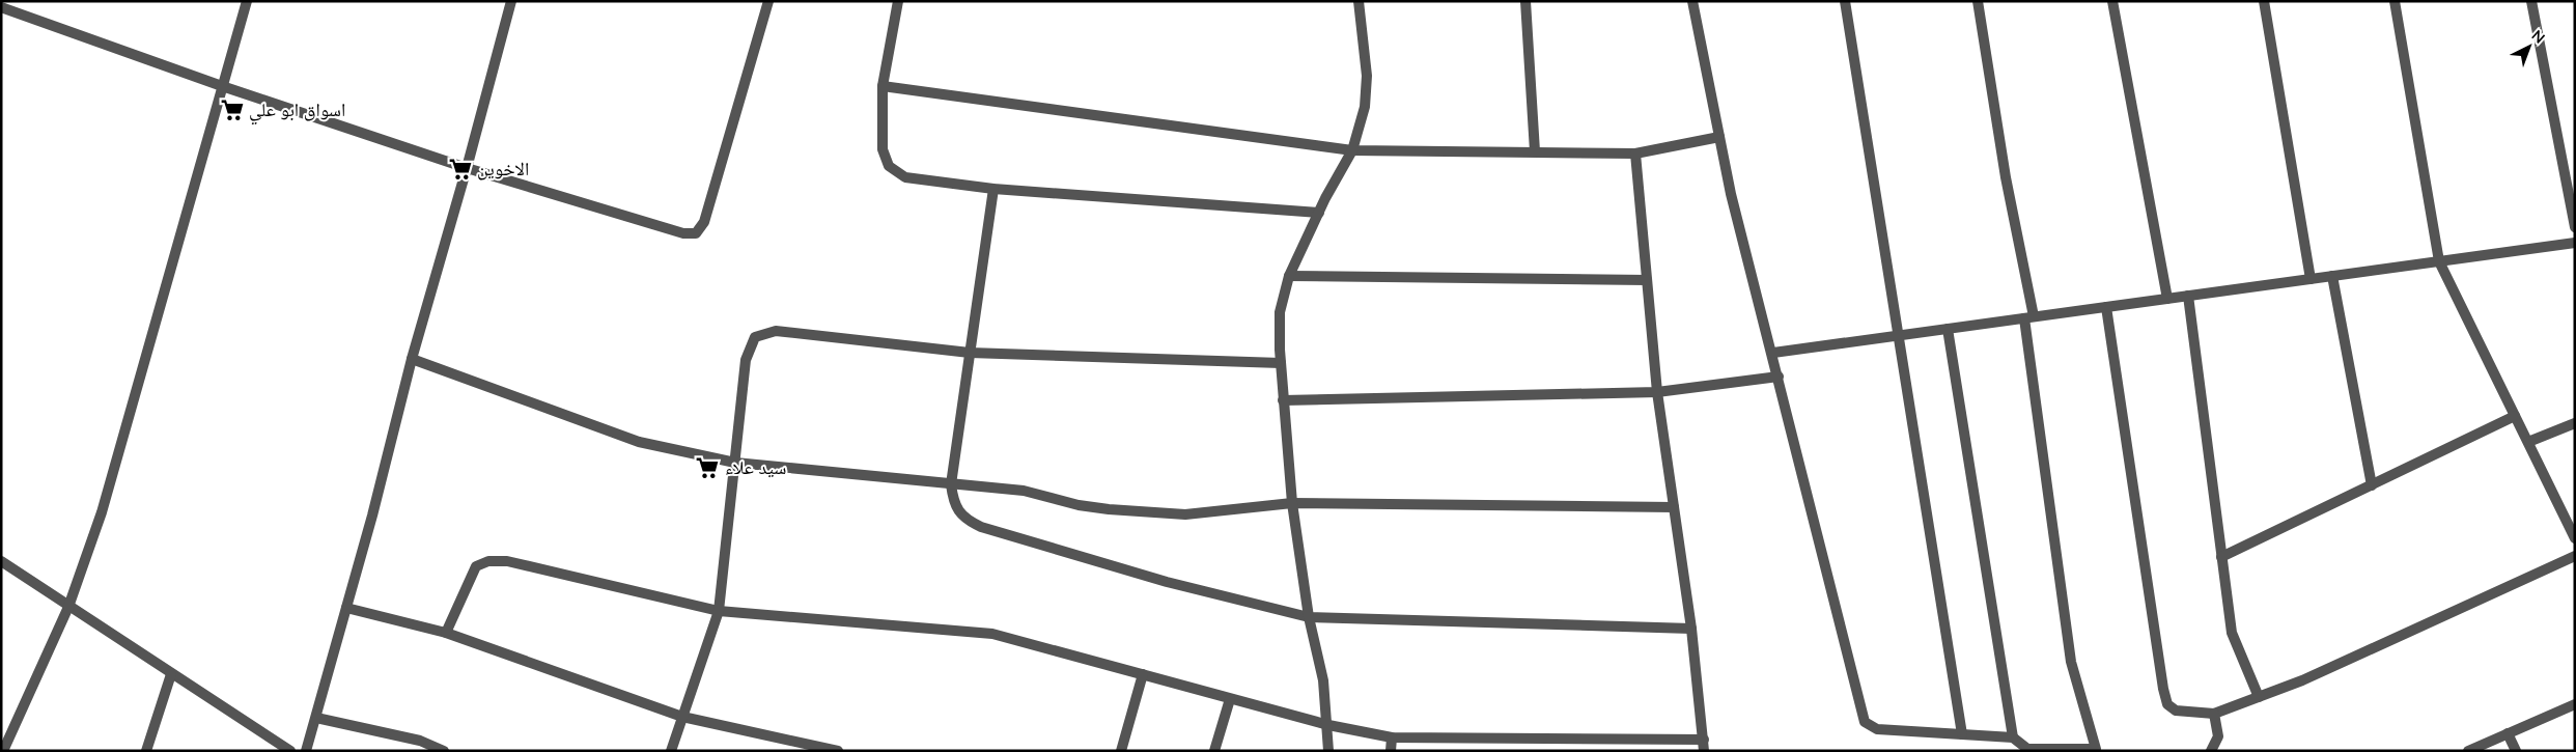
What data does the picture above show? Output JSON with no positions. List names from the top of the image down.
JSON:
{
  "places": {
    "supermarket": ["اسواق ابو علي", "الاخوين", "سيد علاء"]
  },
  "north": "top right"
}
